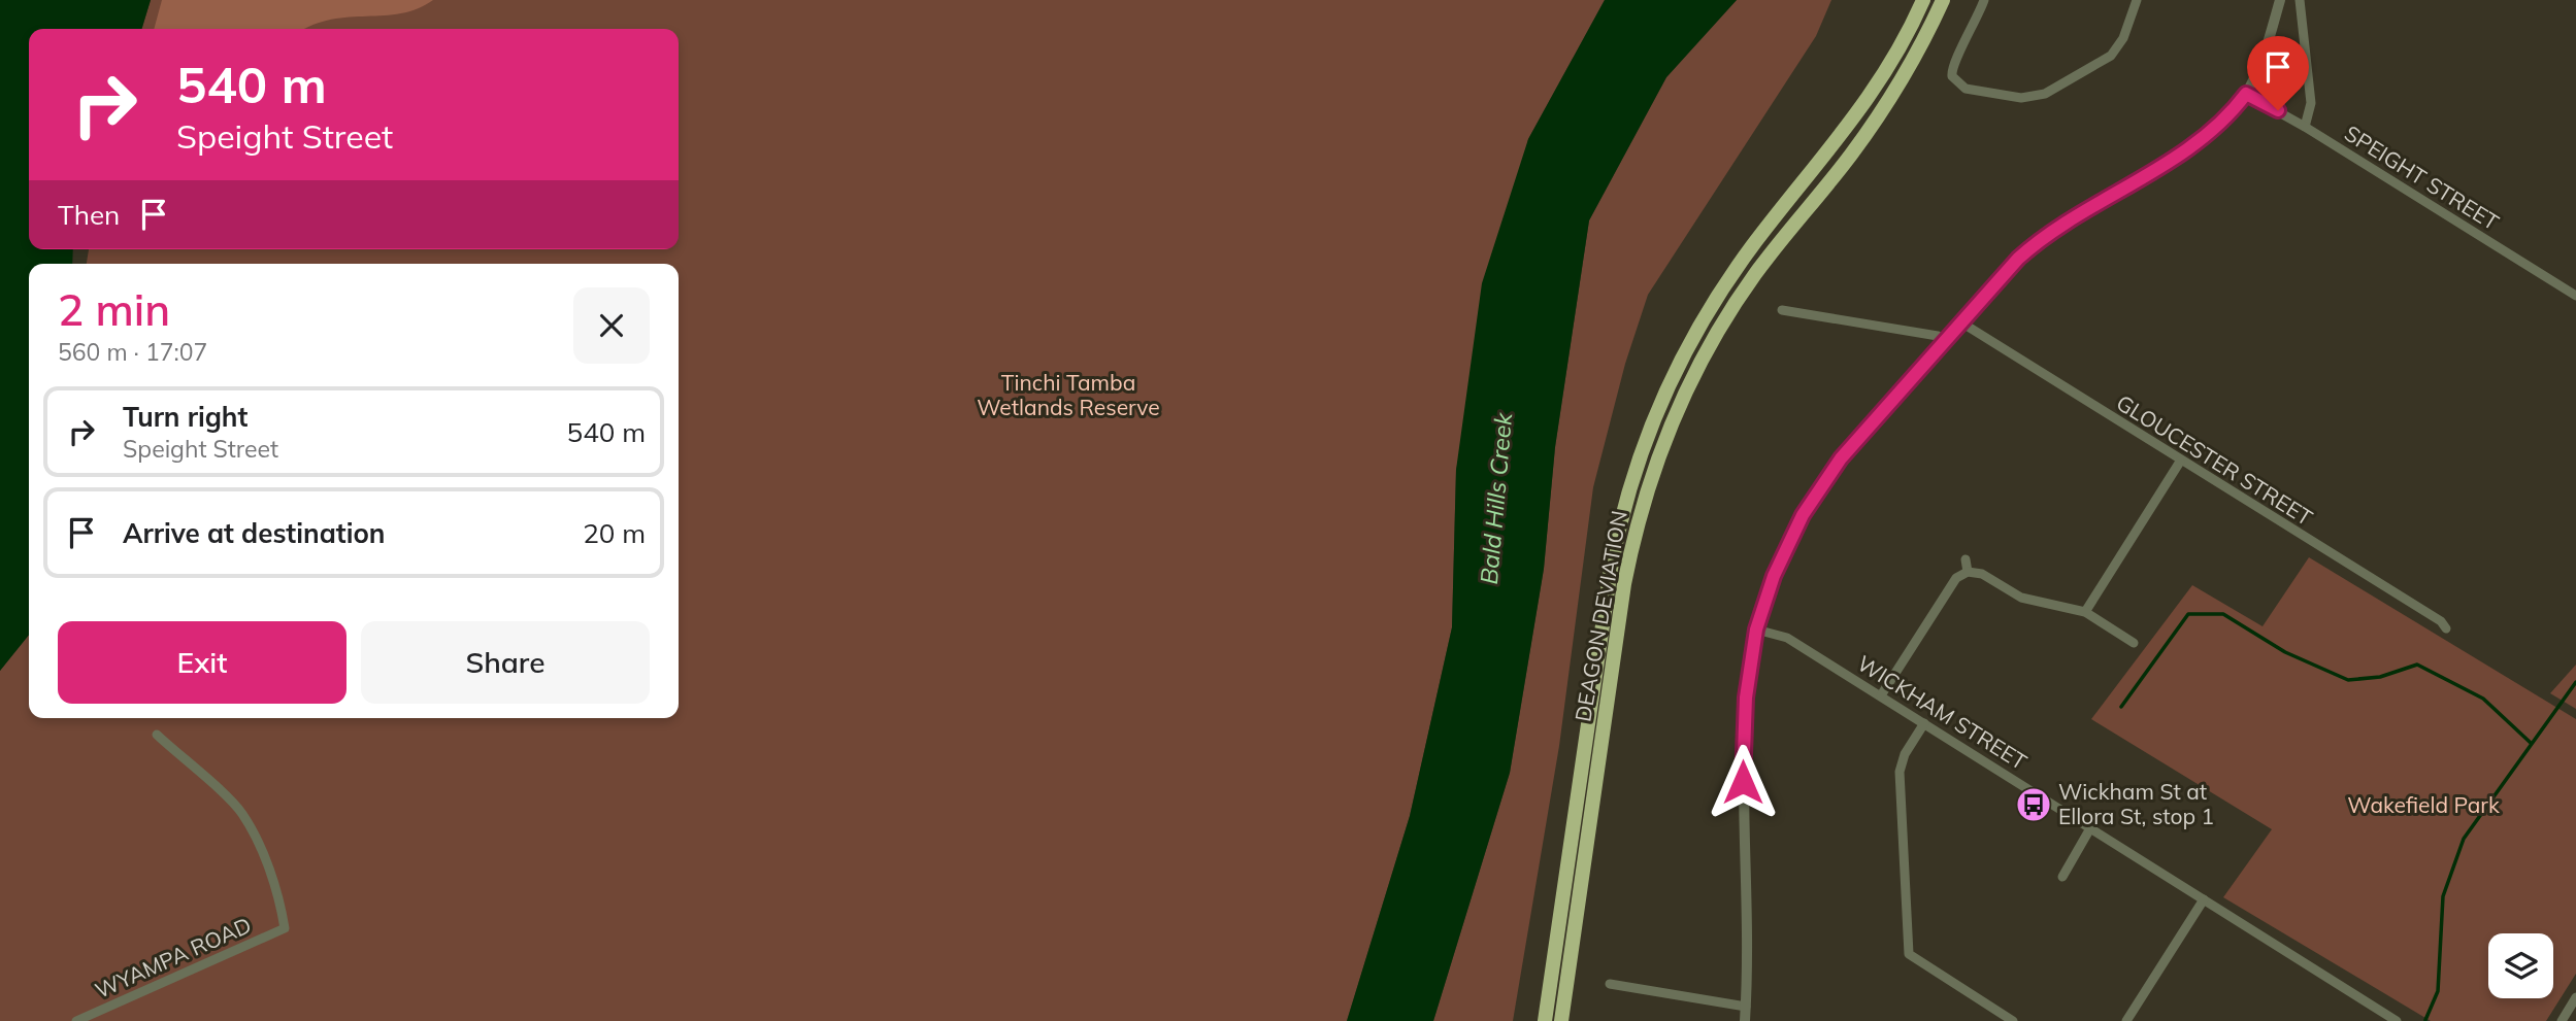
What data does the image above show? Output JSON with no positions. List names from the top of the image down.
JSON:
{
  "streets": {
    "highway": ["DEAGON DEVIATION"],
    "street": [
      "SPEIGHT STREET",
      "GLOUCESTER STREET",
      "WICKHAM STREET",
      "WYAMPA ROAD"
    ]
  },
  "water": ["Bald Hills Creek"],
  "parks": ["Tinchi Tamba Wetlands Reserve", "Wakefield Park"],
  "places": {
    "bus stop": ["Wickham St at Ellora St, stop 1"]
  },
  "page": {
    "turn": ["540 m", "Speight Street"],
    "then": "Then",
    "heading": ["2 min", "560 m · 17:07"],
    "list": [
      {
        "name": "Turn right",
        "note": "Speight Street",
        "value": "540 m"
      },
      {
        "name": "Arrive at destination",
        "value": "20 m"
      }
    ],
    "buttons": ["Exit", "Share"]
  }
}
